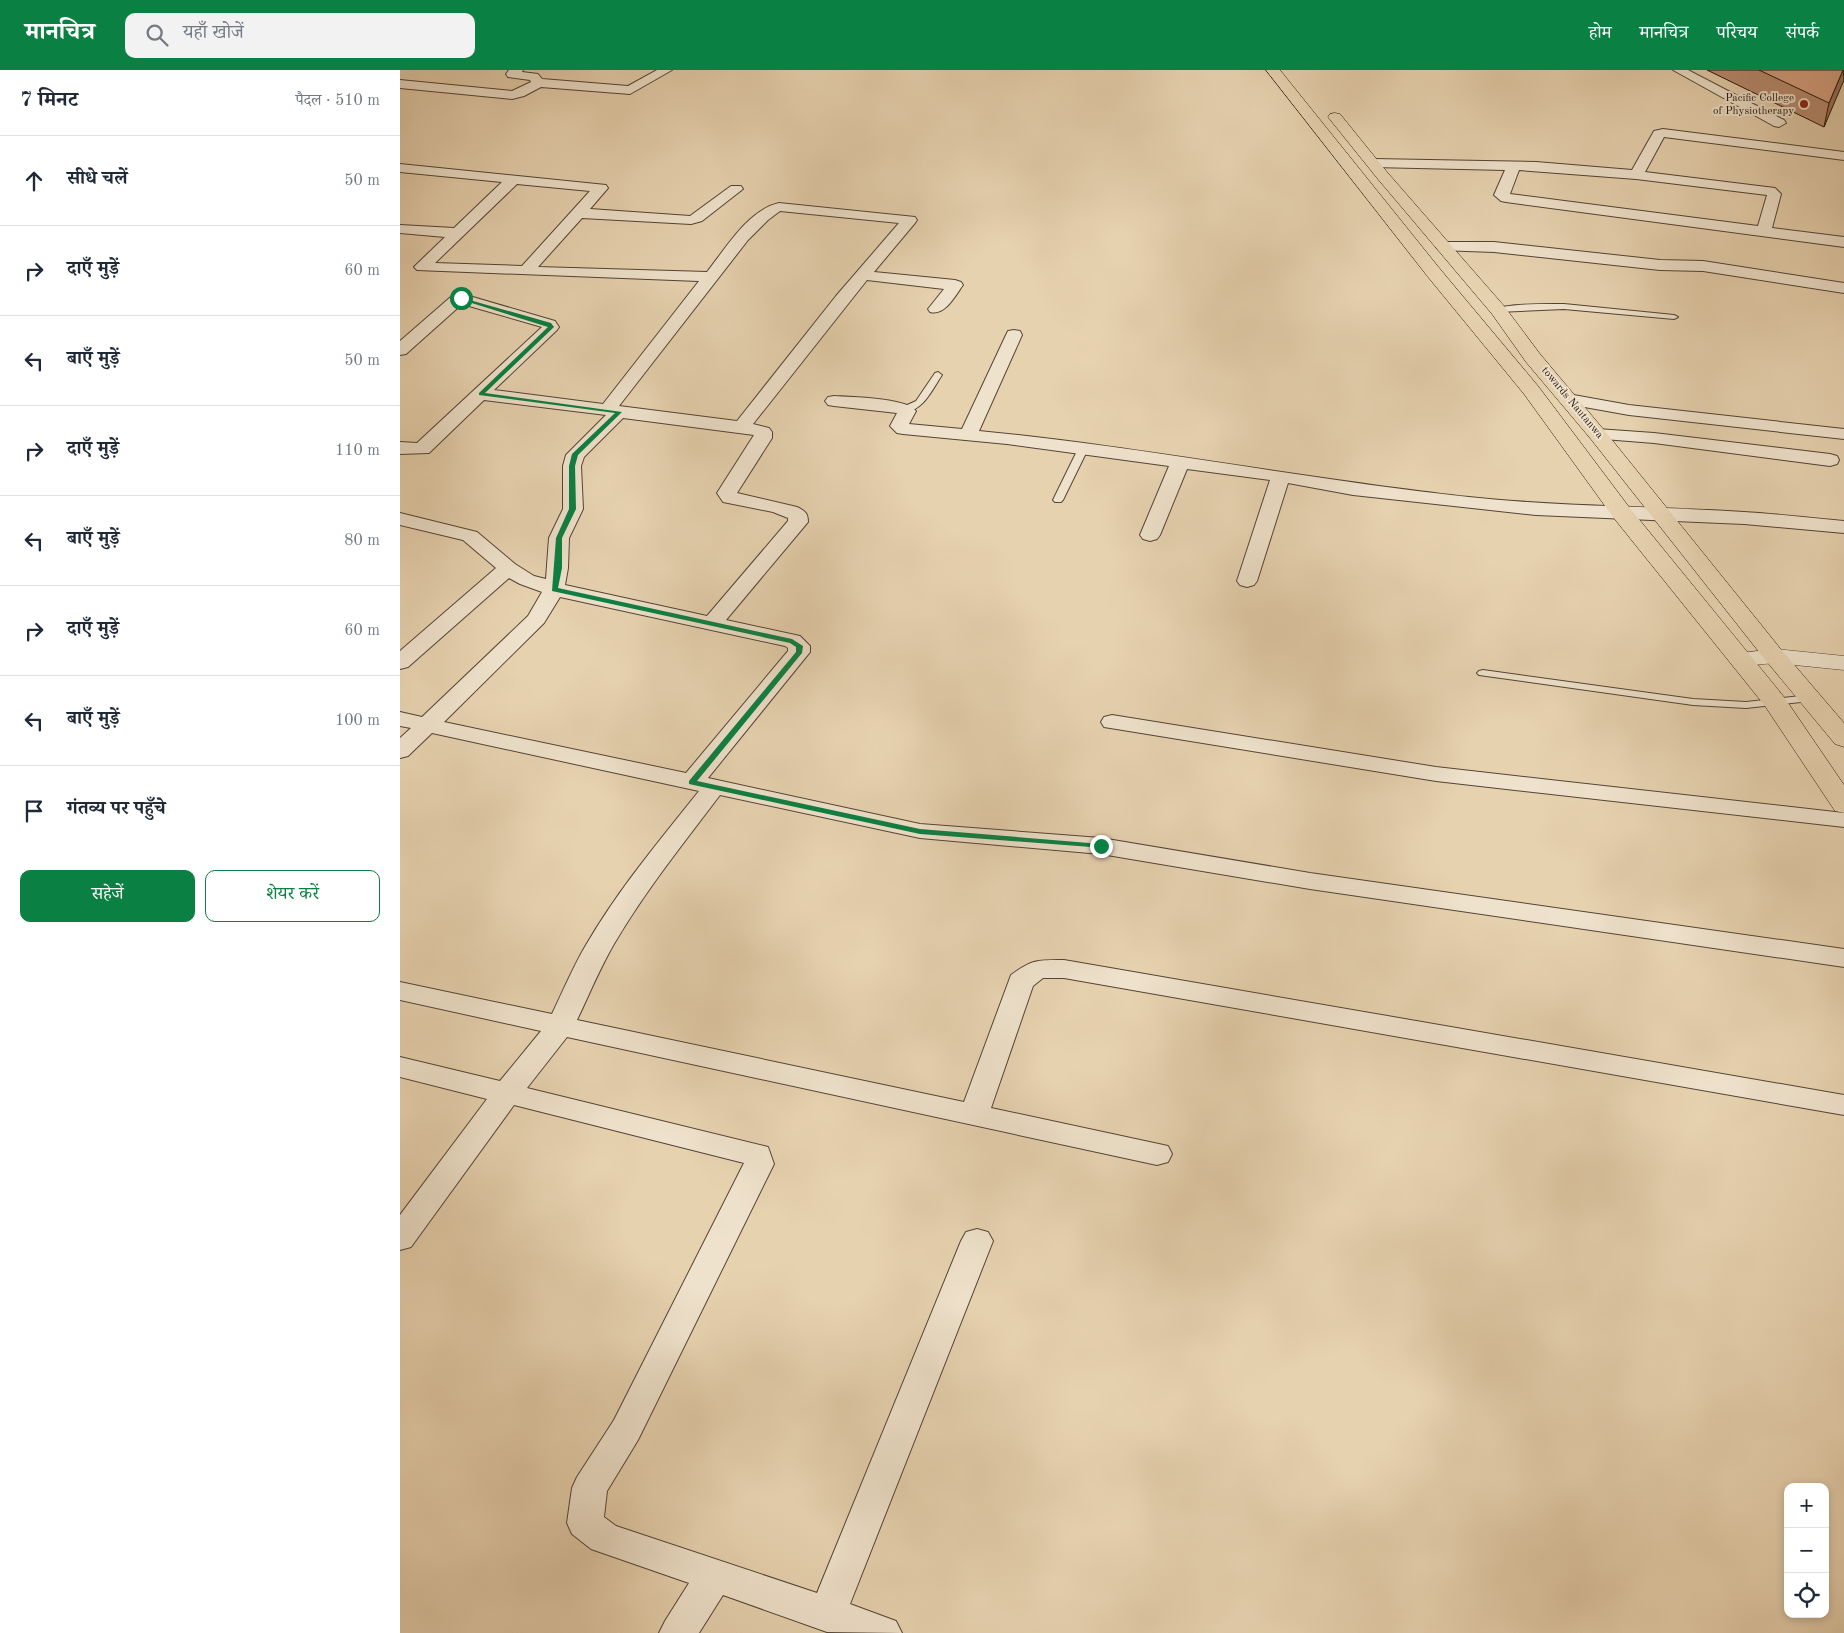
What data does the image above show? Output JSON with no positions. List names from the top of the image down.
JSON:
{
  "streets": {
    "main road": ["towards Nautanwa"]
  },
  "places": ["Pacific College of Physiotherapy"],
  "page": {
    "header": "मानचित्र",
    "search": "यहाँ खोजें",
    "nav": [
      "होम",
      "मानचित्र",
      "परिचय",
      "संपर्क"
    ],
    "heading": ["7 मिनट", "पैदल · 510 m"],
    "list": [
      ["सीधे चलें", "50 m"],
      ["दाएँ मुड़ें", "60 m"],
      ["बाएँ मुड़ें", "50 m"],
      ["दाएँ मुड़ें", "110 m"],
      ["बाएँ मुड़ें", "80 m"],
      ["दाएँ मुड़ें", "60 m"],
      ["बाएँ मुड़ें", "100 m"],
      "गंतव्य पर पहुँचे"
    ],
    "buttons": ["सहेजें", "शेयर करें"],
    "map_buttons": ["+", "−"]
  }
}
